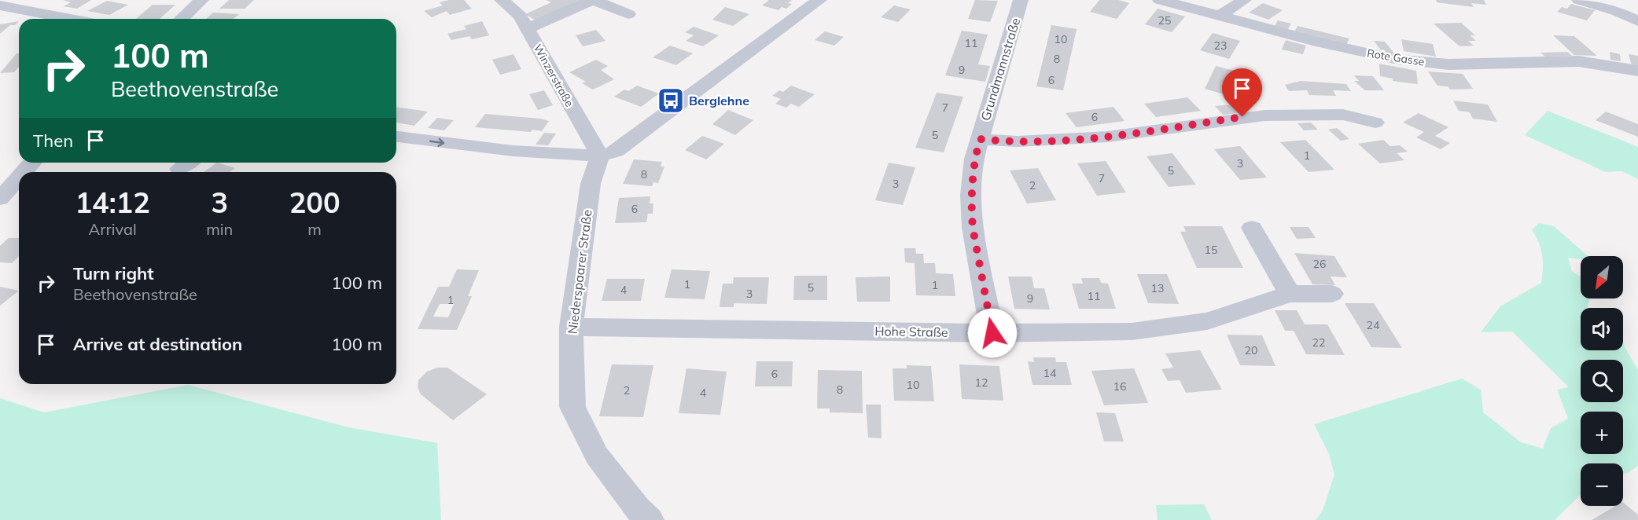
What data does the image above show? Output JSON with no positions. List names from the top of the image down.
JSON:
{
  "streets": {
    "street": [
      "Rote Gasse",
      "Grundmannstraße",
      "Winzerstraße",
      "Niederspaarer Straße",
      "Hohe Straße"
    ]
  },
  "crossings": [
    ["Grundmannstraße", "Hohe Straße"],
    ["Winzerstraße", "Niederspaarer Straße"],
    ["Niederspaarer Straße", "Hohe Straße"]
  ],
  "places": {
    "bus stop": ["Berglehne"]
  },
  "house_numbers": [
    "25",
    "10",
    "11",
    "23",
    "8",
    "9",
    "6",
    "7",
    "6",
    "5",
    "1",
    "3",
    "5",
    "8",
    "7",
    "3",
    "2",
    "6",
    "15",
    "26",
    "1",
    "1",
    "5",
    "13",
    "4",
    "3",
    "11",
    "9",
    "1",
    "24",
    "22",
    "20",
    "14",
    "6",
    "12",
    "10",
    "16",
    "8",
    "2",
    "4"
  ],
  "north": "bottom left",
  "page": {
    "turn": ["100 m", "Beethovenstraße"],
    "then": "Then",
    "eta": [
      "14:12",
      "Arrival",
      "3",
      "min",
      "200",
      "m"
    ],
    "list": [
      {
        "name": "Turn right",
        "note": "Beethovenstraße",
        "value": "100 m"
      },
      {
        "name": "Arrive at destination",
        "value": "100 m"
      }
    ],
    "map_buttons": ["+", "−"]
  }
}
